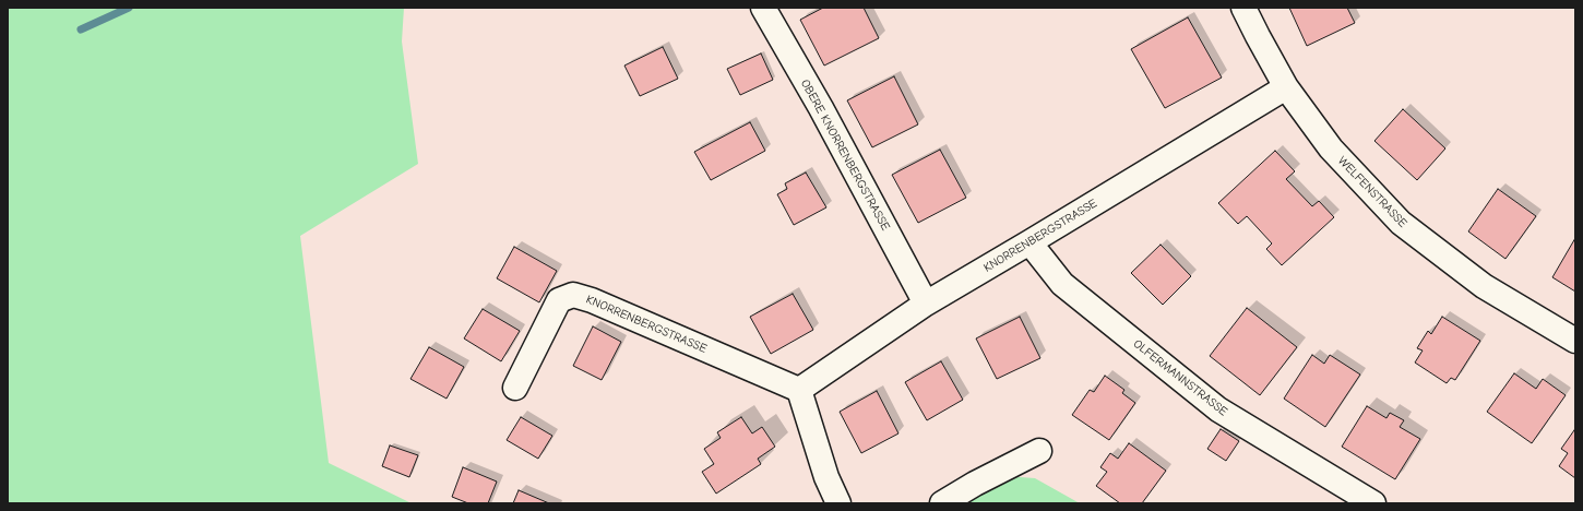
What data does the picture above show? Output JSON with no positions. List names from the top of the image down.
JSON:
{
  "streets": {
    "street": [
      "OBERE KNORRENBERGSTRASSE",
      "WELFENSTRASSE",
      "KNORRENBERGSTRASSE",
      "OLFERMANNSTRASSE"
    ]
  },
  "crossings": [
    ["OBERE KNORRENBERGSTRASSE", "KNORRENBERGSTRASSE"],
    ["WELFENSTRASSE", "KNORRENBERGSTRASSE"],
    ["KNORRENBERGSTRASSE", "OLFERMANNSTRASSE"]
  ]
}
